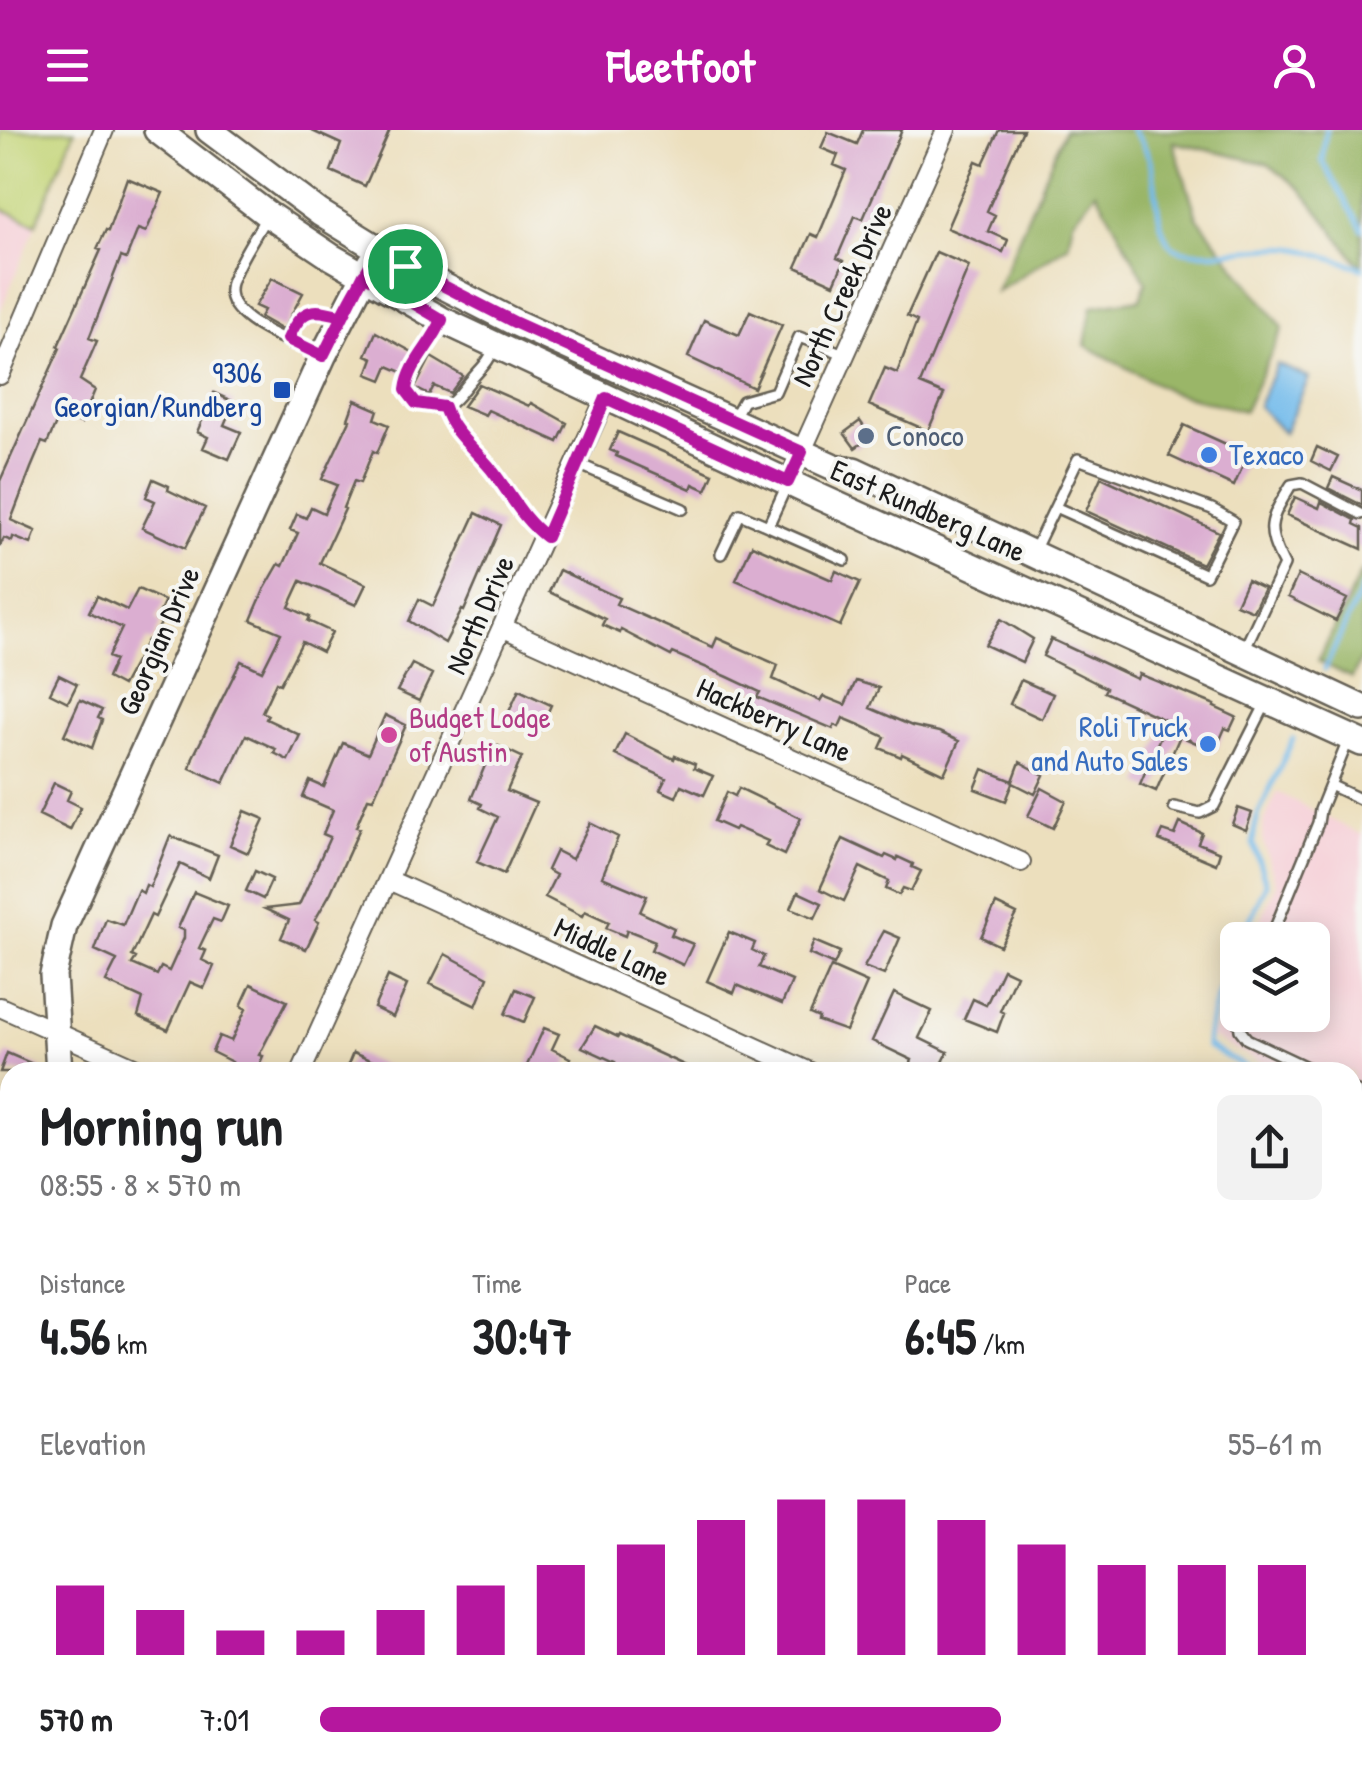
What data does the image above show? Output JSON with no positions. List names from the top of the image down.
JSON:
{
  "streets": {
    "main road": ["East Rundberg Lane", "Georgian Drive"],
    "street": [
      "North Creek Drive",
      "North Drive",
      "Hackberry Lane",
      "Middle Lane"
    ]
  },
  "crossings": [
    ["North Creek Drive", "East Rundberg Lane"],
    ["East Rundberg Lane", "North Drive"],
    ["East Rundberg Lane", "Georgian Drive"],
    ["North Drive", "Hackberry Lane"],
    ["North Drive", "Middle Lane"]
  ],
  "places": {
    "transit": ["9306 Georgian/Rundberg"],
    "other": [
      "Conoco",
      "Texaco",
      "Budget Lodge of Austin",
      "Roli Truck and Auto Sales"
    ]
  },
  "page": {
    "header": "Fleetfoot",
    "heading": ["Morning run", "08:55 · 8 × 570 m"],
    "stats": [
      ["Distance", "4.56 km"],
      ["Time", "30:47"],
      ["Pace", "6:45 /km"]
    ],
    "chart": ["Elevation", "55–61 m"],
    "list": [
      {
        "name": "570 m",
        "note": "7:01"
      }
    ]
  }
}
